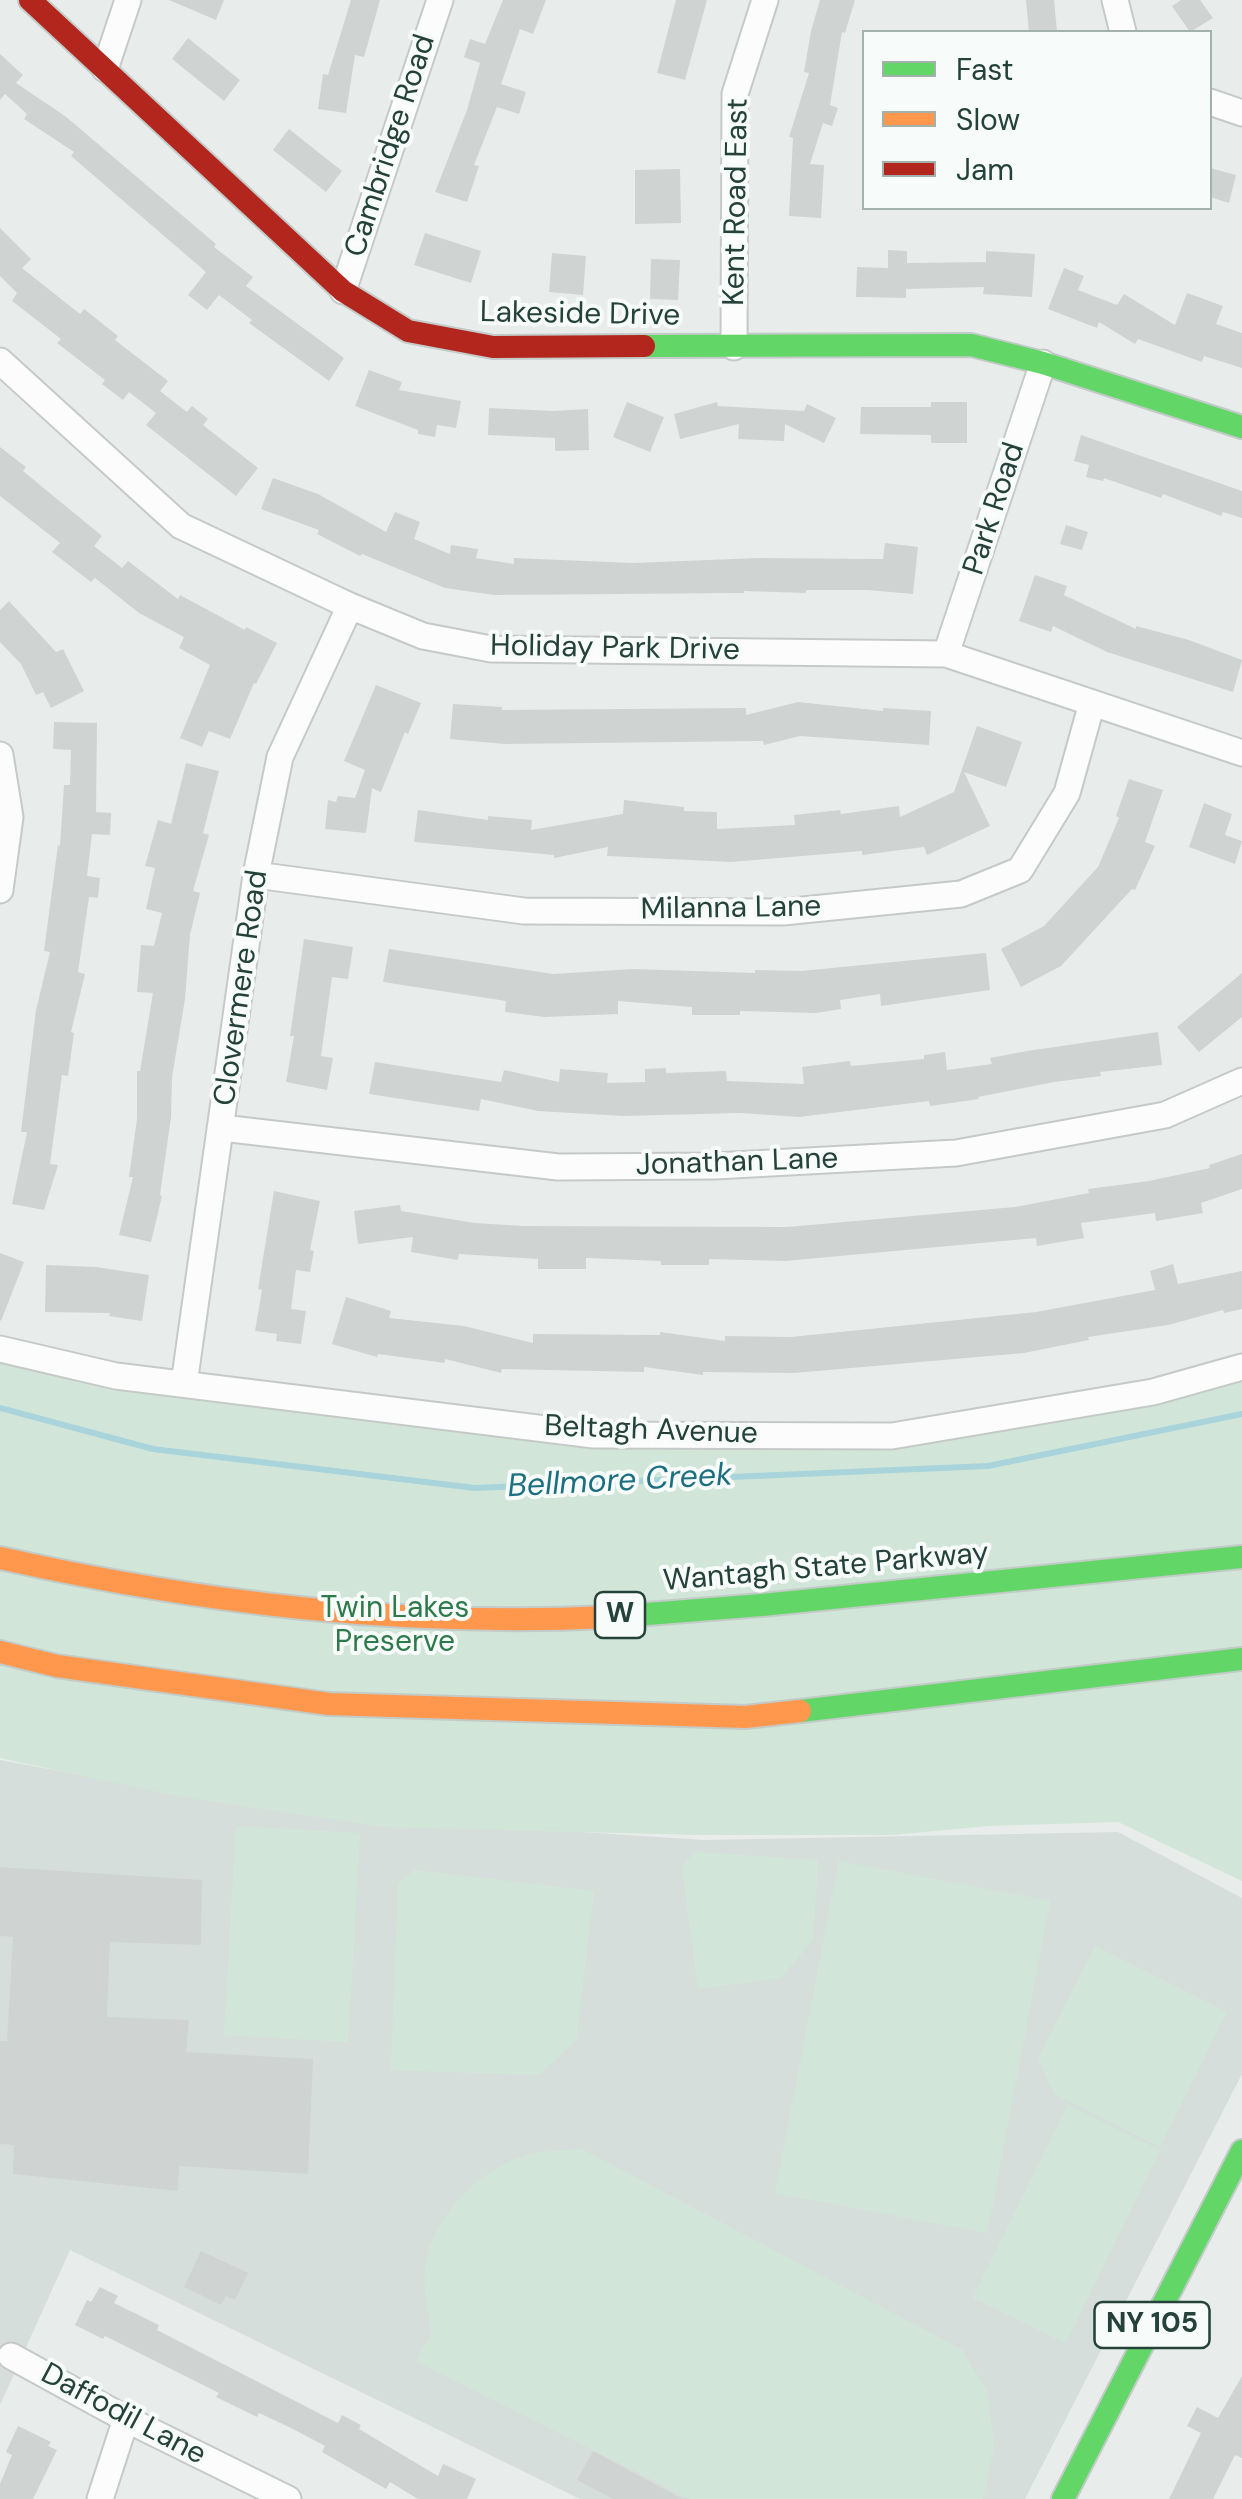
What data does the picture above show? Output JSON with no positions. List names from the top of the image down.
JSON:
{
  "streets": {
    "main road": [
      "Lakeside Drive",
      "Wantagh State Parkway",
      "W",
      "NY 105"
    ],
    "street": [
      "Cambridge Road",
      "Kent Road East",
      "Park Road",
      "Holiday Park Drive",
      "Milanna Lane",
      "Clovermere Road",
      "Jonathan Lane",
      "Beltagh Avenue",
      "Daffodil Lane"
    ]
  },
  "crossings": [
    ["Cambridge Road", "Lakeside Drive"],
    ["Kent Road East", "Lakeside Drive"],
    ["Lakeside Drive", "Park Road"],
    ["Park Road", "Holiday Park Drive"],
    ["Holiday Park Drive", "Milanna Lane"],
    ["Holiday Park Drive", "Clovermere Road"],
    ["Milanna Lane", "Clovermere Road"],
    ["Clovermere Road", "Jonathan Lane"],
    ["Clovermere Road", "Beltagh Avenue"]
  ],
  "water": ["Bellmore Creek"],
  "parks": ["Twin Lakes Preserve"],
  "legend": ["Fast", "Slow", "Jam"]
}
